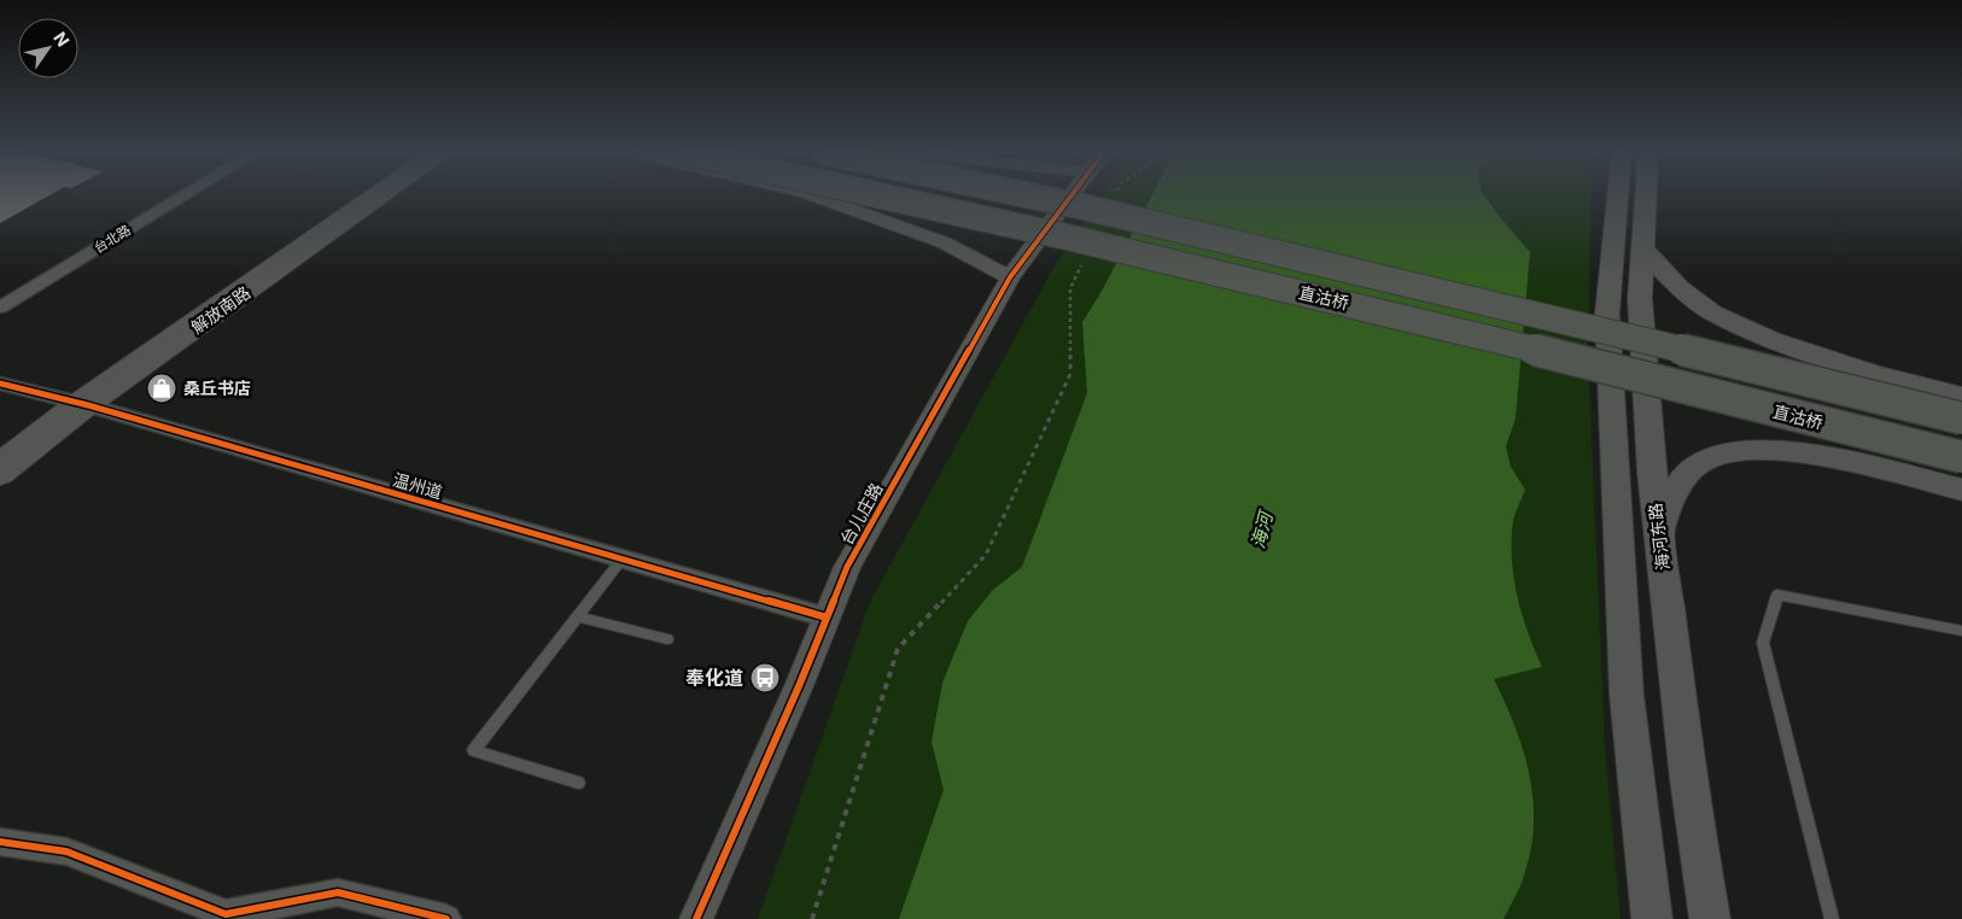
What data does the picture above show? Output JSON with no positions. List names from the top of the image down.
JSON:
{
  "streets": {
    "main road": ["直沽桥", "解放南路", "海河东路"],
    "street": ["台北路", "温州道", "台儿庄路"]
  },
  "crossings": [
    ["解放南路", "温州道"],
    ["温州道", "台儿庄路"]
  ],
  "water": ["海河"],
  "places": {
    "shop": ["桑丘书店"],
    "bus stop": ["奉化道"]
  },
  "north": "top right"
}
